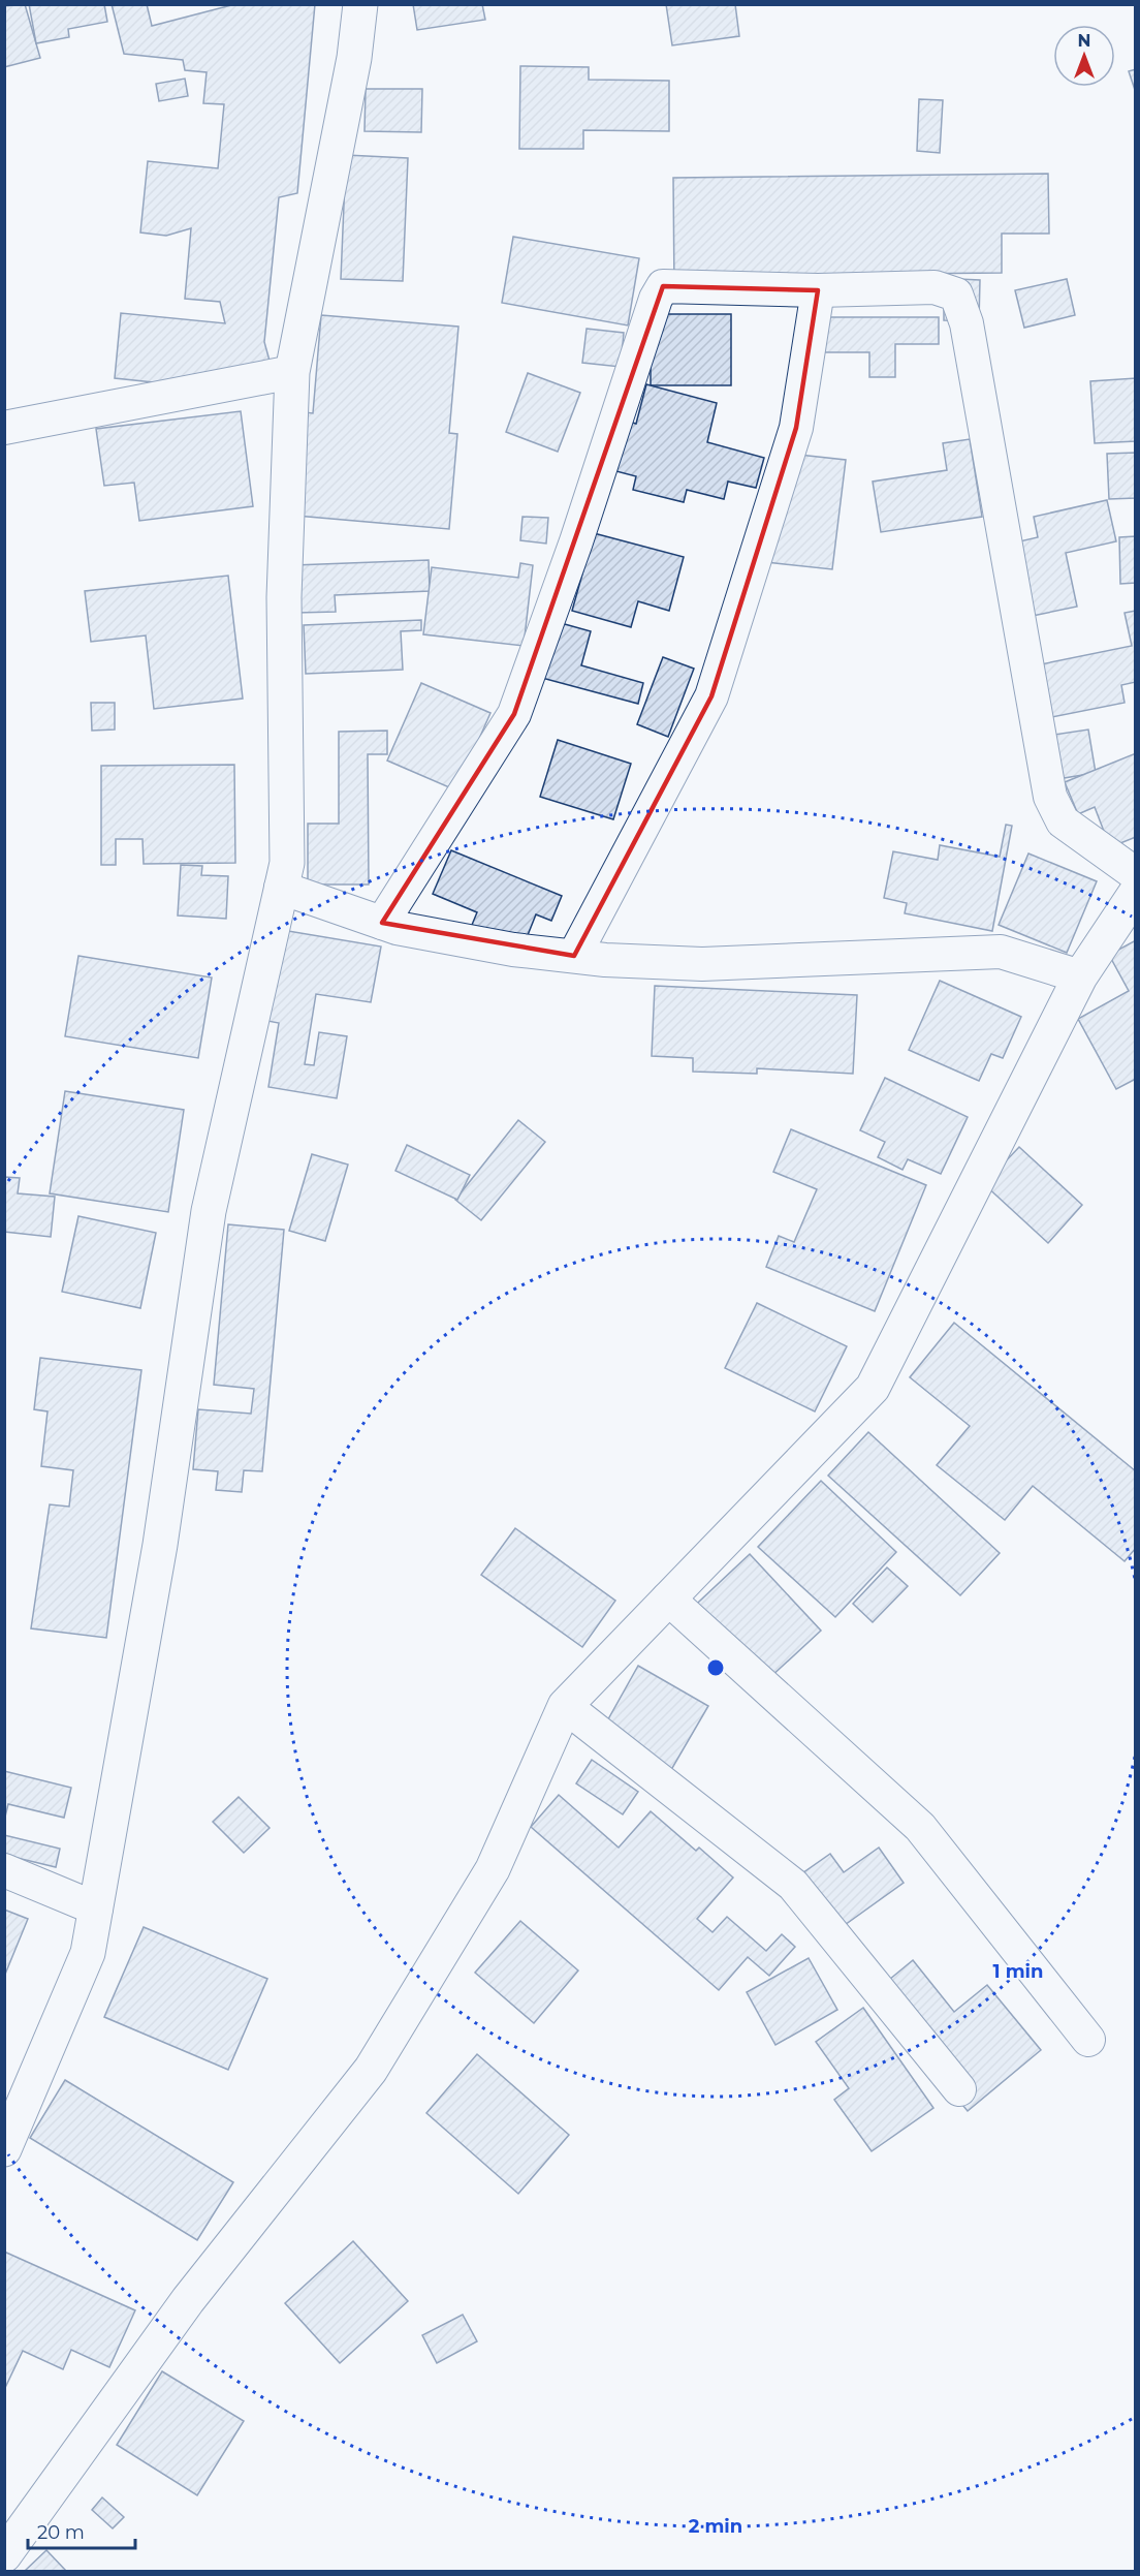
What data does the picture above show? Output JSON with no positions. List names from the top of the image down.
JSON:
{
  "scale_bar": "20 m",
  "north": "top",
  "rings": ["1 min", "2 min"]
}
